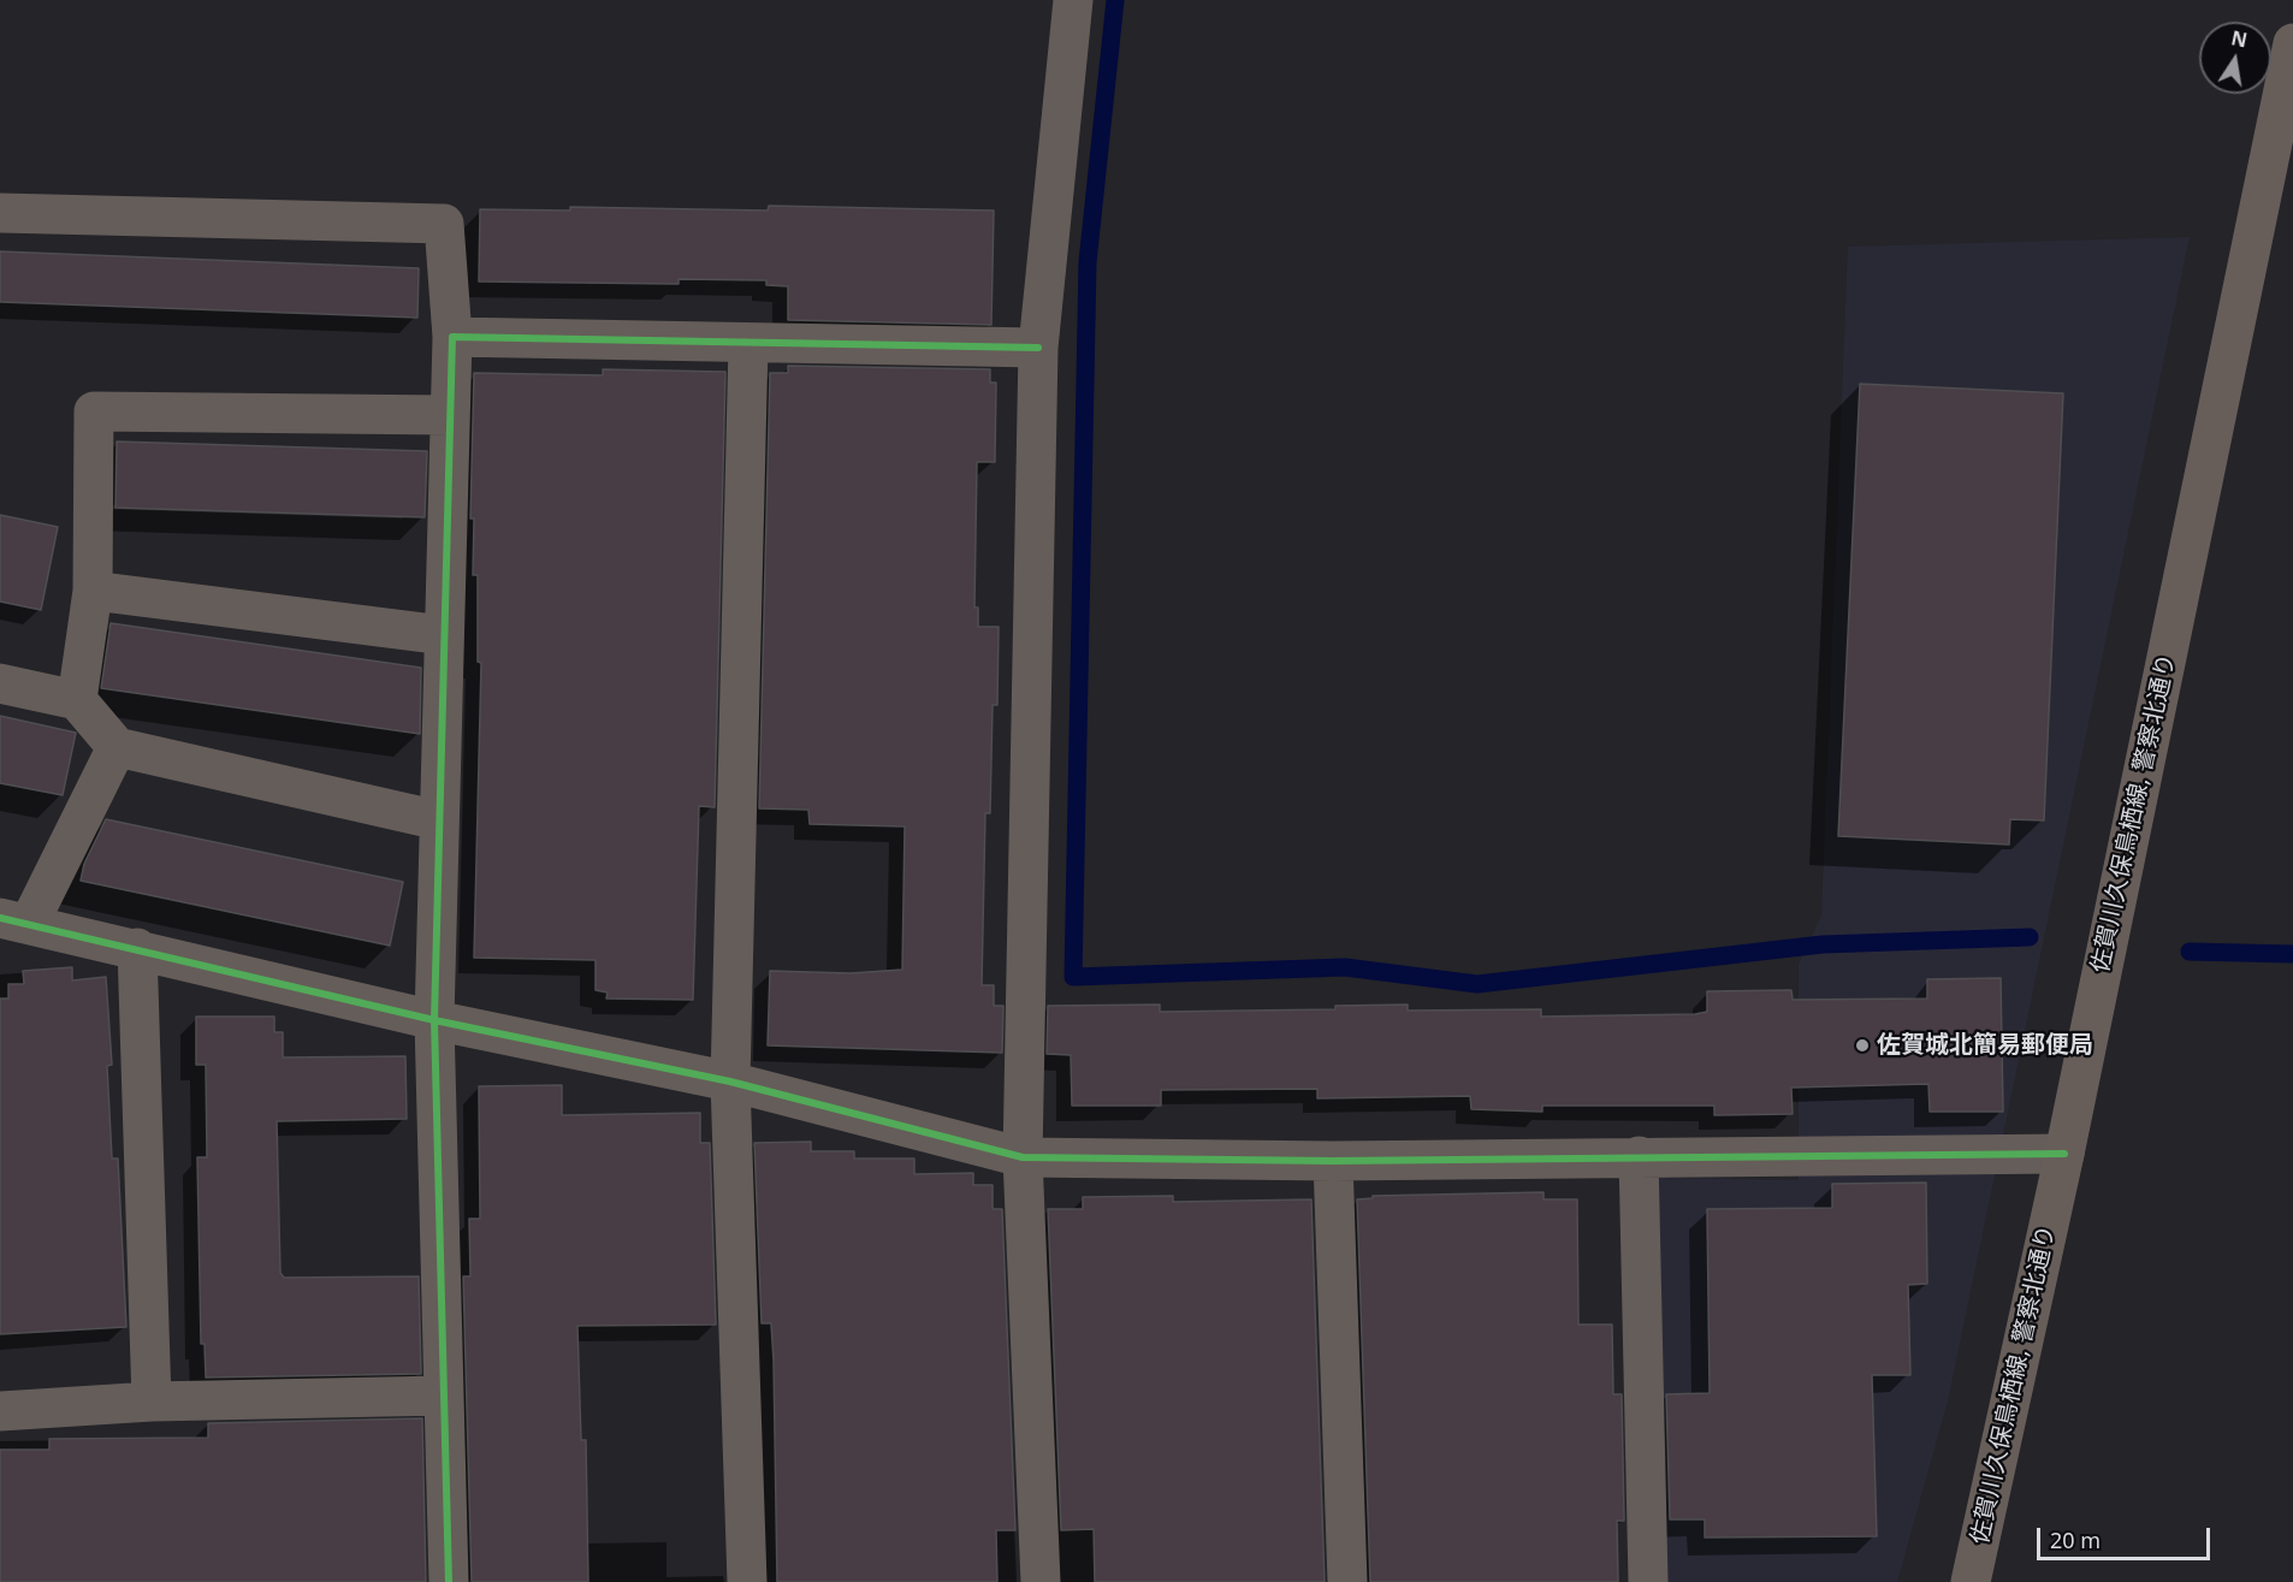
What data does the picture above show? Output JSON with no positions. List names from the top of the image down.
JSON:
{
  "streets": {
    "main road": ["佐賀川久保鳥栖線, 警察北通り"]
  },
  "places": ["佐賀城北簡易郵便局"],
  "scale_bar": "20 m",
  "north": "top"
}
